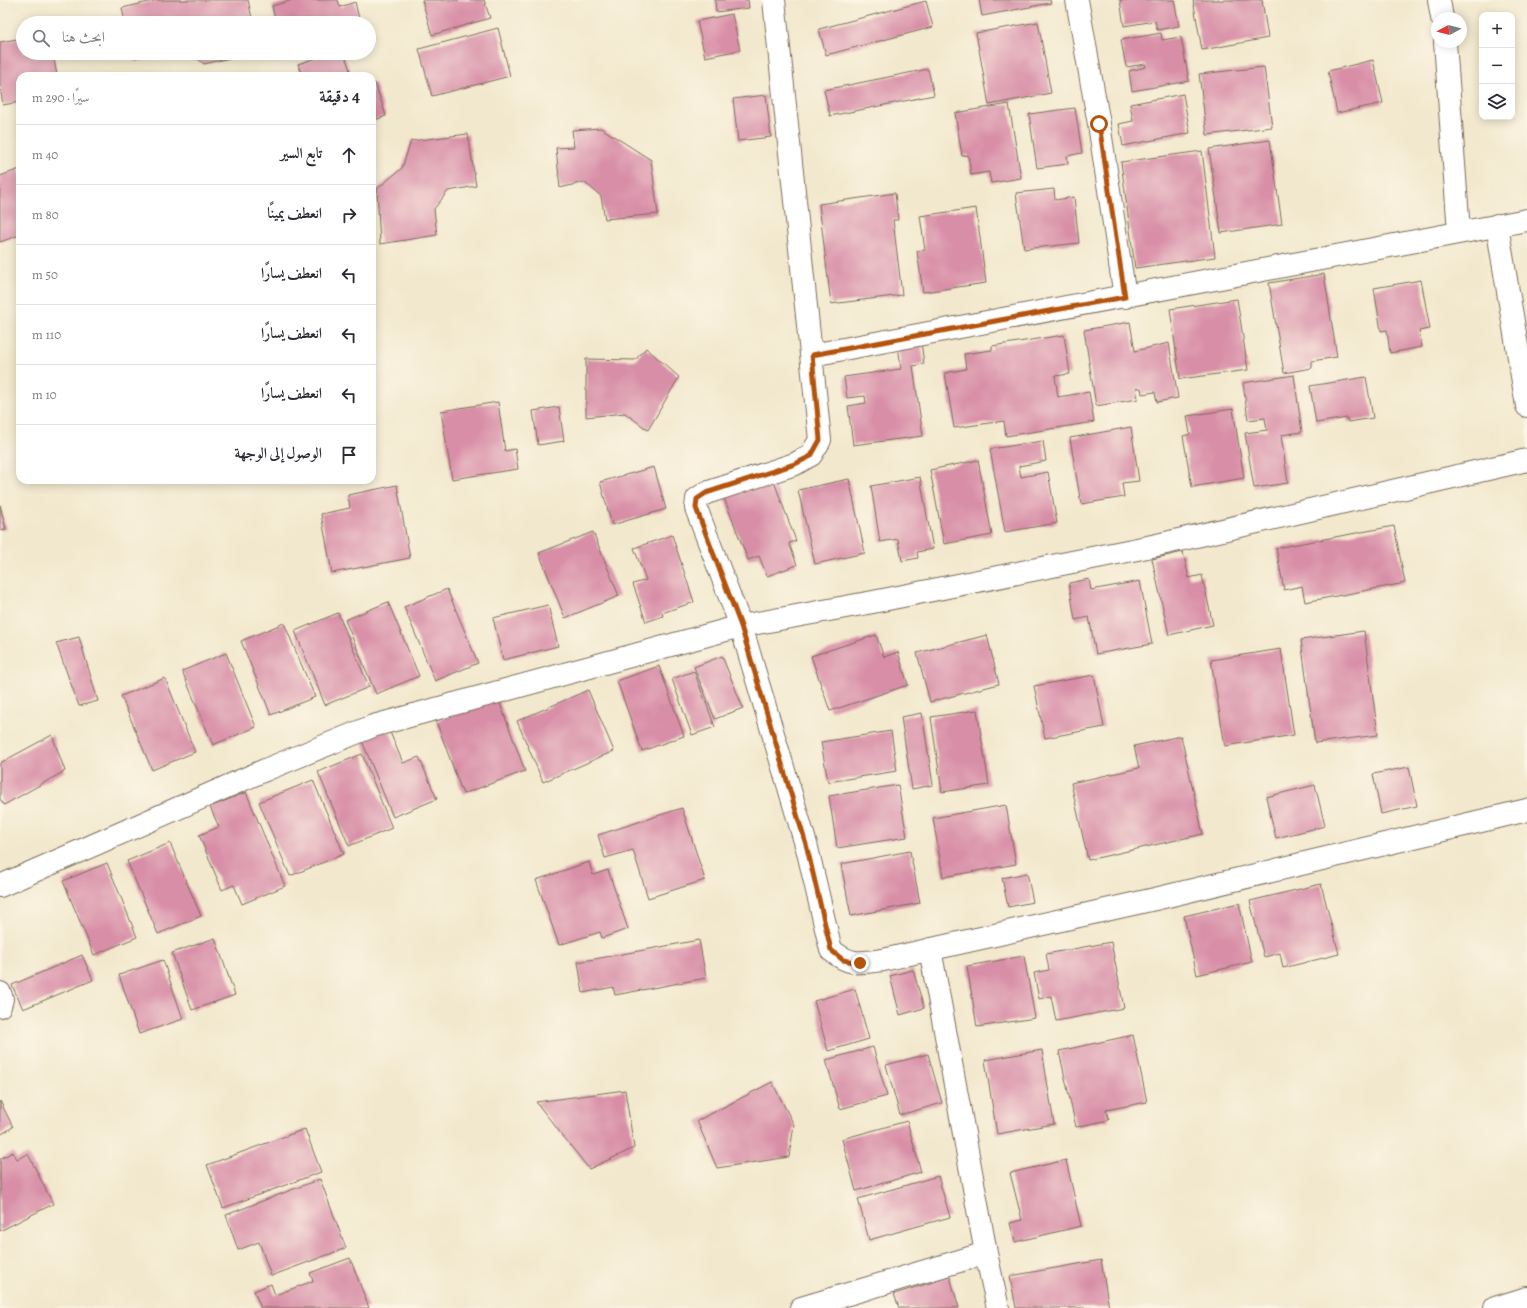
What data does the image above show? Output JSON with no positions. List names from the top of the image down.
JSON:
{
  "north": "left",
  "page": {
    "map_buttons": ["+", "−"],
    "search": "ابحث هنا",
    "heading": ["4 دقيقة", "سيرًا · 290 m"],
    "list": [
      ["تابع السير", "40 m"],
      ["انعطف يمينًا", "80 m"],
      ["انعطف يسارًا", "50 m"],
      ["انعطف يسارًا", "110 m"],
      ["انعطف يسارًا", "10 m"],
      "الوصول إلى الوجهة"
    ]
  }
}
